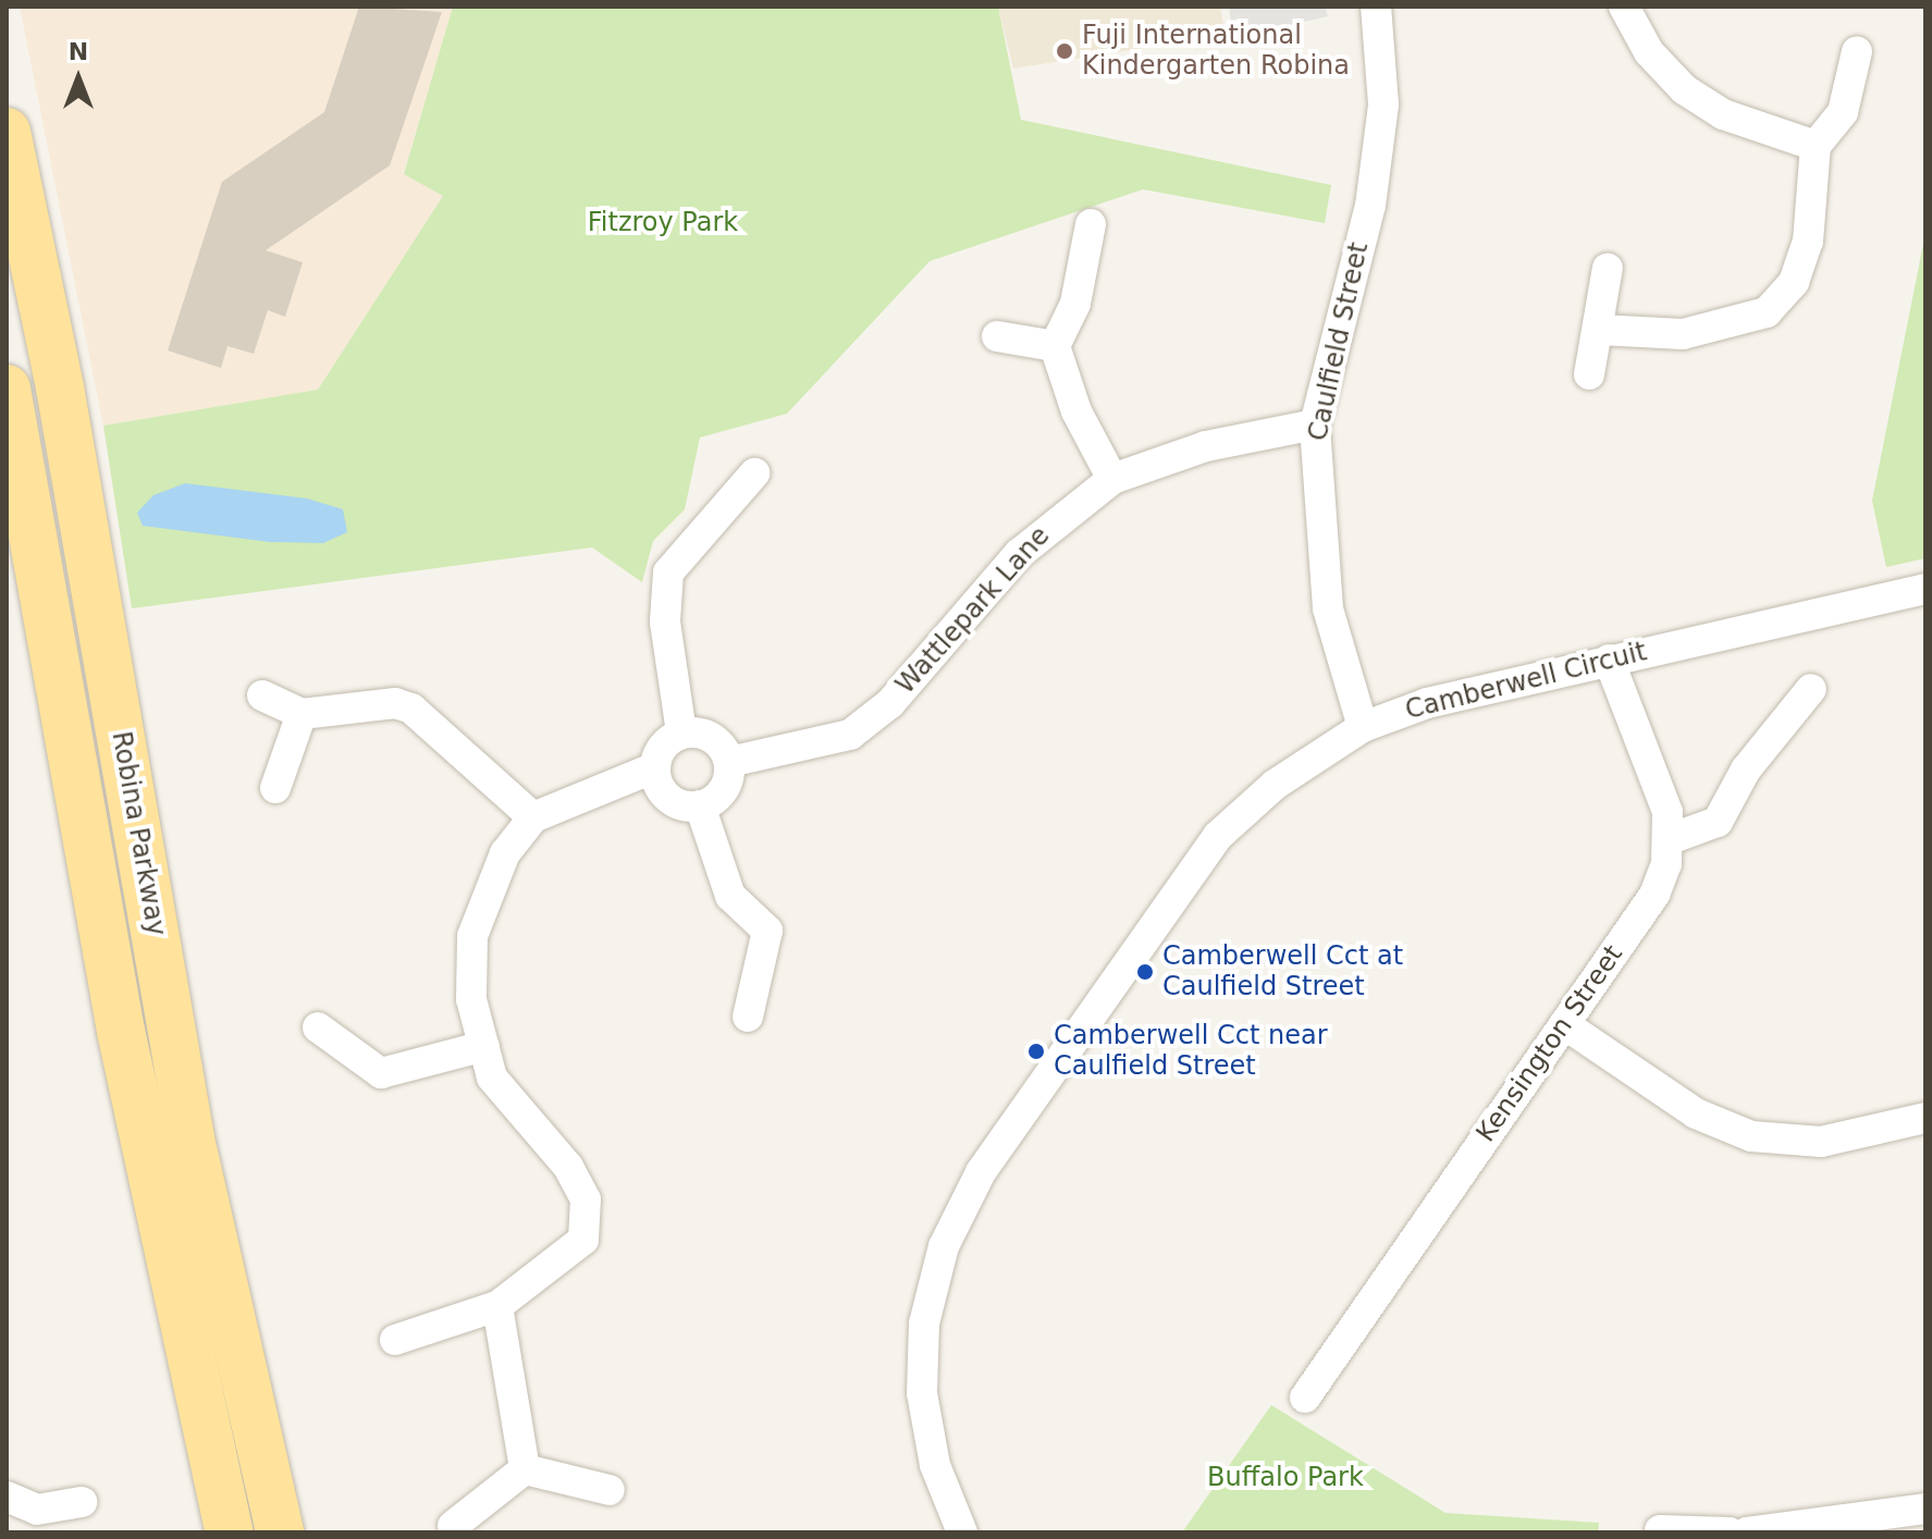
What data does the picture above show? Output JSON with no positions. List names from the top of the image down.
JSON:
{
  "streets": {
    "main road": ["Robina Parkway"],
    "street": [
      "Caulfield Street",
      "Wattlepark Lane",
      "Camberwell Circuit",
      "Kensington Street"
    ]
  },
  "crossings": [
    ["Caulfield Street", "Wattlepark Lane"],
    ["Caulfield Street", "Camberwell Circuit"],
    ["Camberwell Circuit", "Kensington Street"]
  ],
  "parks": ["Fitzroy Park", "Buffalo Park"],
  "places": ["Fuji International Kindergarten Robina", "Camberwell Cct at Caulfield Street", "Camberwell Cct near Caulfield Street"],
  "north": "top"
}
